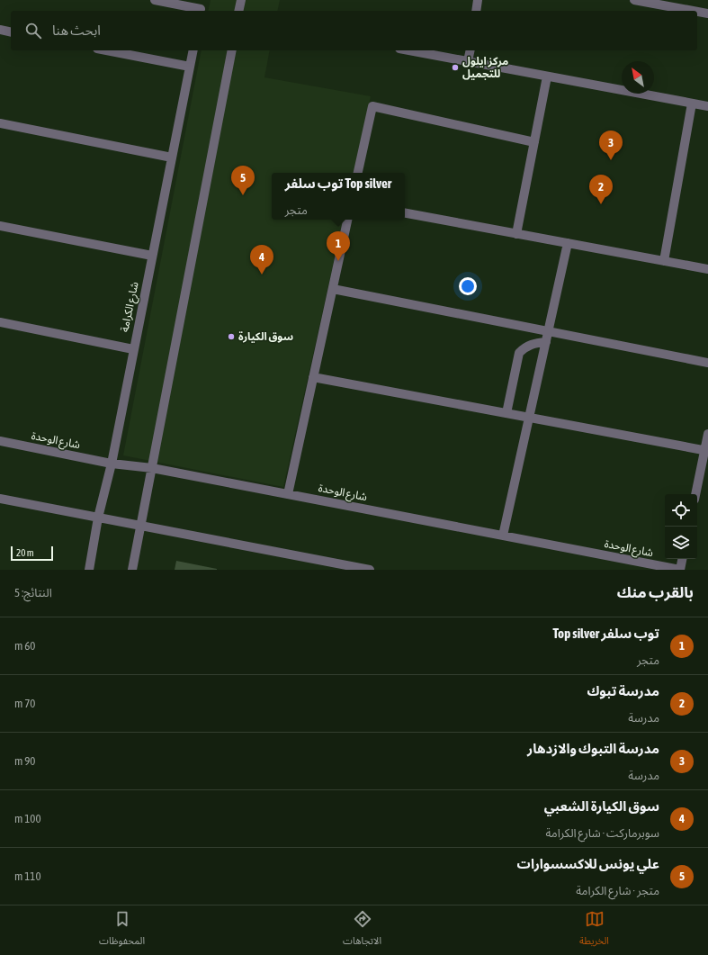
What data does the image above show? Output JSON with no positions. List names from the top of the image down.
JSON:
{
  "streets": {
    "street": ["شارع الكرامة", "شارع الوحدة"]
  },
  "crossings": [
    ["شارع الكرامة", "شارع الوحدة"]
  ],
  "places": ["مركز ايلول للتجميل", "سوق الكيارة"],
  "scale_bar": "20 m",
  "north": "top left",
  "page": {
    "search": "ابحث هنا",
    "pins": [
      "3",
      "5",
      "2",
      "1",
      "4"
    ],
    "popup": ["توب سلفر Top silver", "متجر"],
    "scale": "20 m",
    "heading": ["بالقرب منك", "النتائج: 5"],
    "list": [
      {
        "mark": "1",
        "name": "توب سلفر Top silver",
        "note": "متجر",
        "value": "60 m"
      },
      {
        "mark": "2",
        "name": "مدرسة تبوك",
        "note": "مدرسة",
        "value": "70 m"
      },
      {
        "mark": "3",
        "name": "مدرسة التبوك والازدهار",
        "note": "مدرسة",
        "value": "90 m"
      },
      {
        "mark": "4",
        "name": "سوق الكيارة الشعبي",
        "note": "سوبرماركت · شارع الكرامة",
        "value": "100 m"
      },
      {
        "mark": "5",
        "name": "علي يونس للاكسسوارات",
        "note": "متجر · شارع الكرامة",
        "value": "110 m"
      }
    ],
    "nav": ["الخريطة", "الاتجاهات", "المحفوظات"]
  }
}
